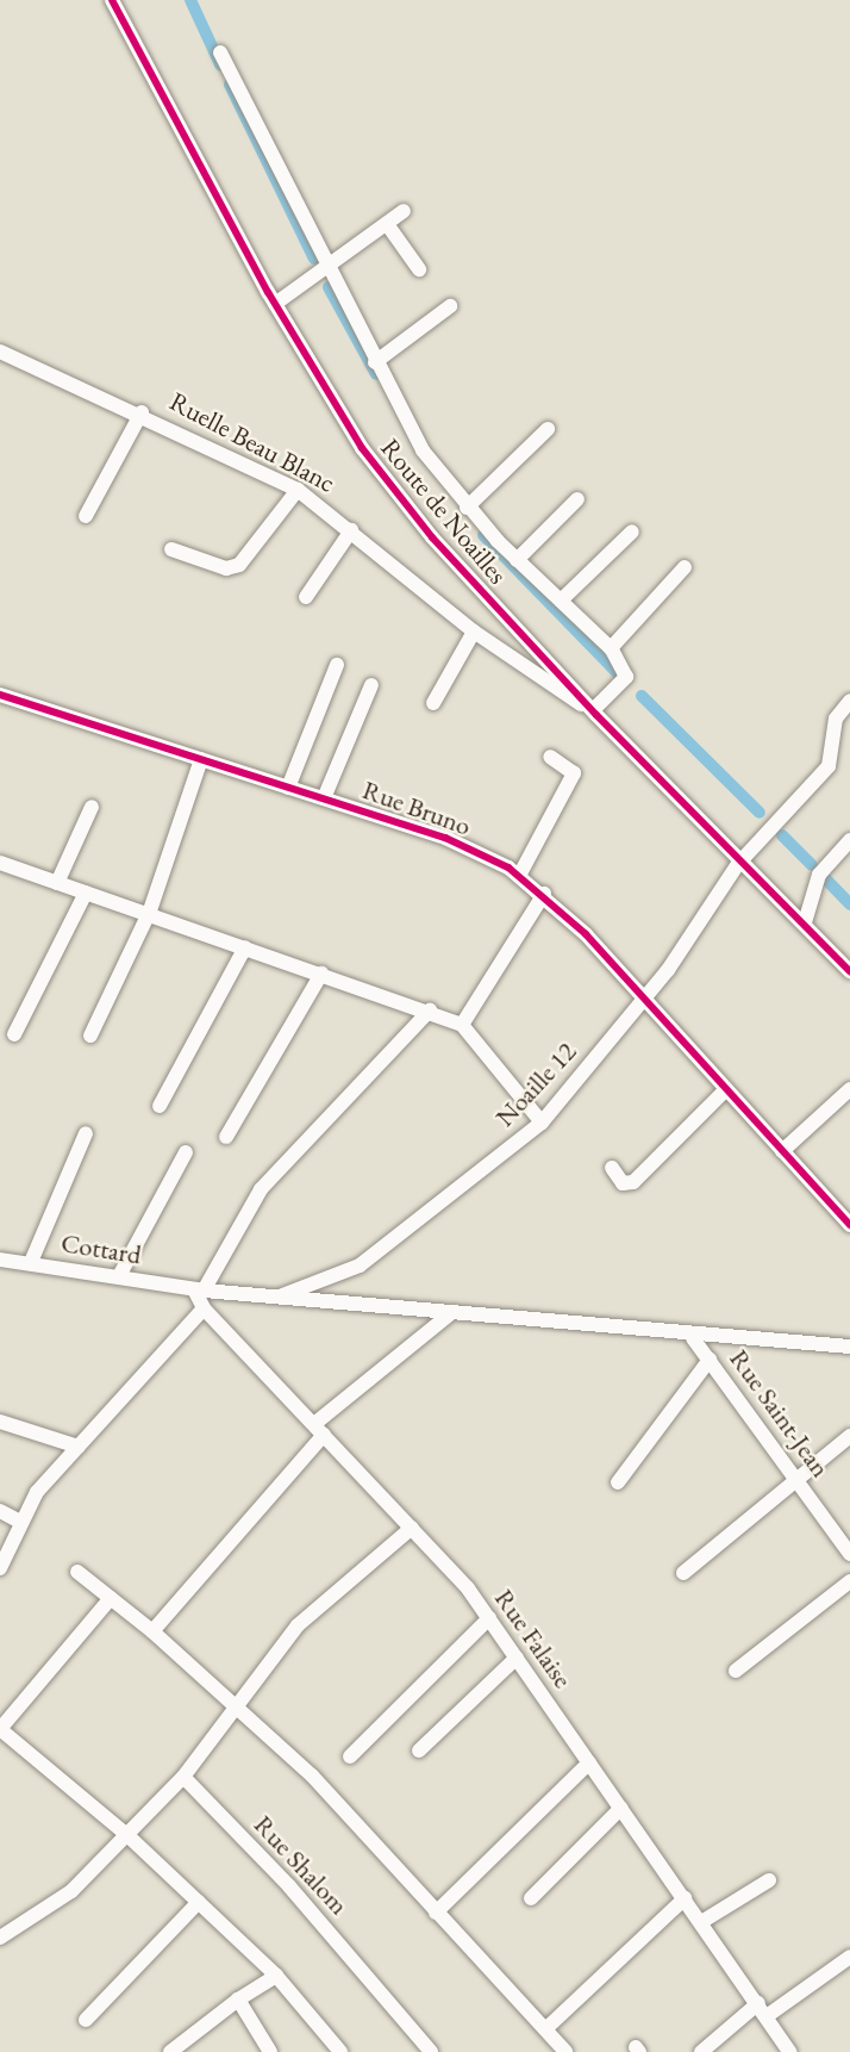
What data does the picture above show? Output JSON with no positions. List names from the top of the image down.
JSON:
{
  "streets": {
    "street": [
      "Ruelle Beau Blanc",
      "Route de Noailles",
      "Rue Bruno",
      "Noaille 12",
      "Cottard",
      "Rue Saint-Jean",
      "Rue Falaise",
      "Rue Shalom"
    ]
  },
  "crossings": [
    ["Ruelle Beau Blanc", "Route de Noailles"],
    ["Route de Noailles", "Noaille 12"],
    ["Rue Bruno", "Noaille 12"],
    ["Noaille 12", "Cottard"],
    ["Cottard", "Rue Saint-Jean"],
    ["Cottard", "Rue Falaise"]
  ]
}
